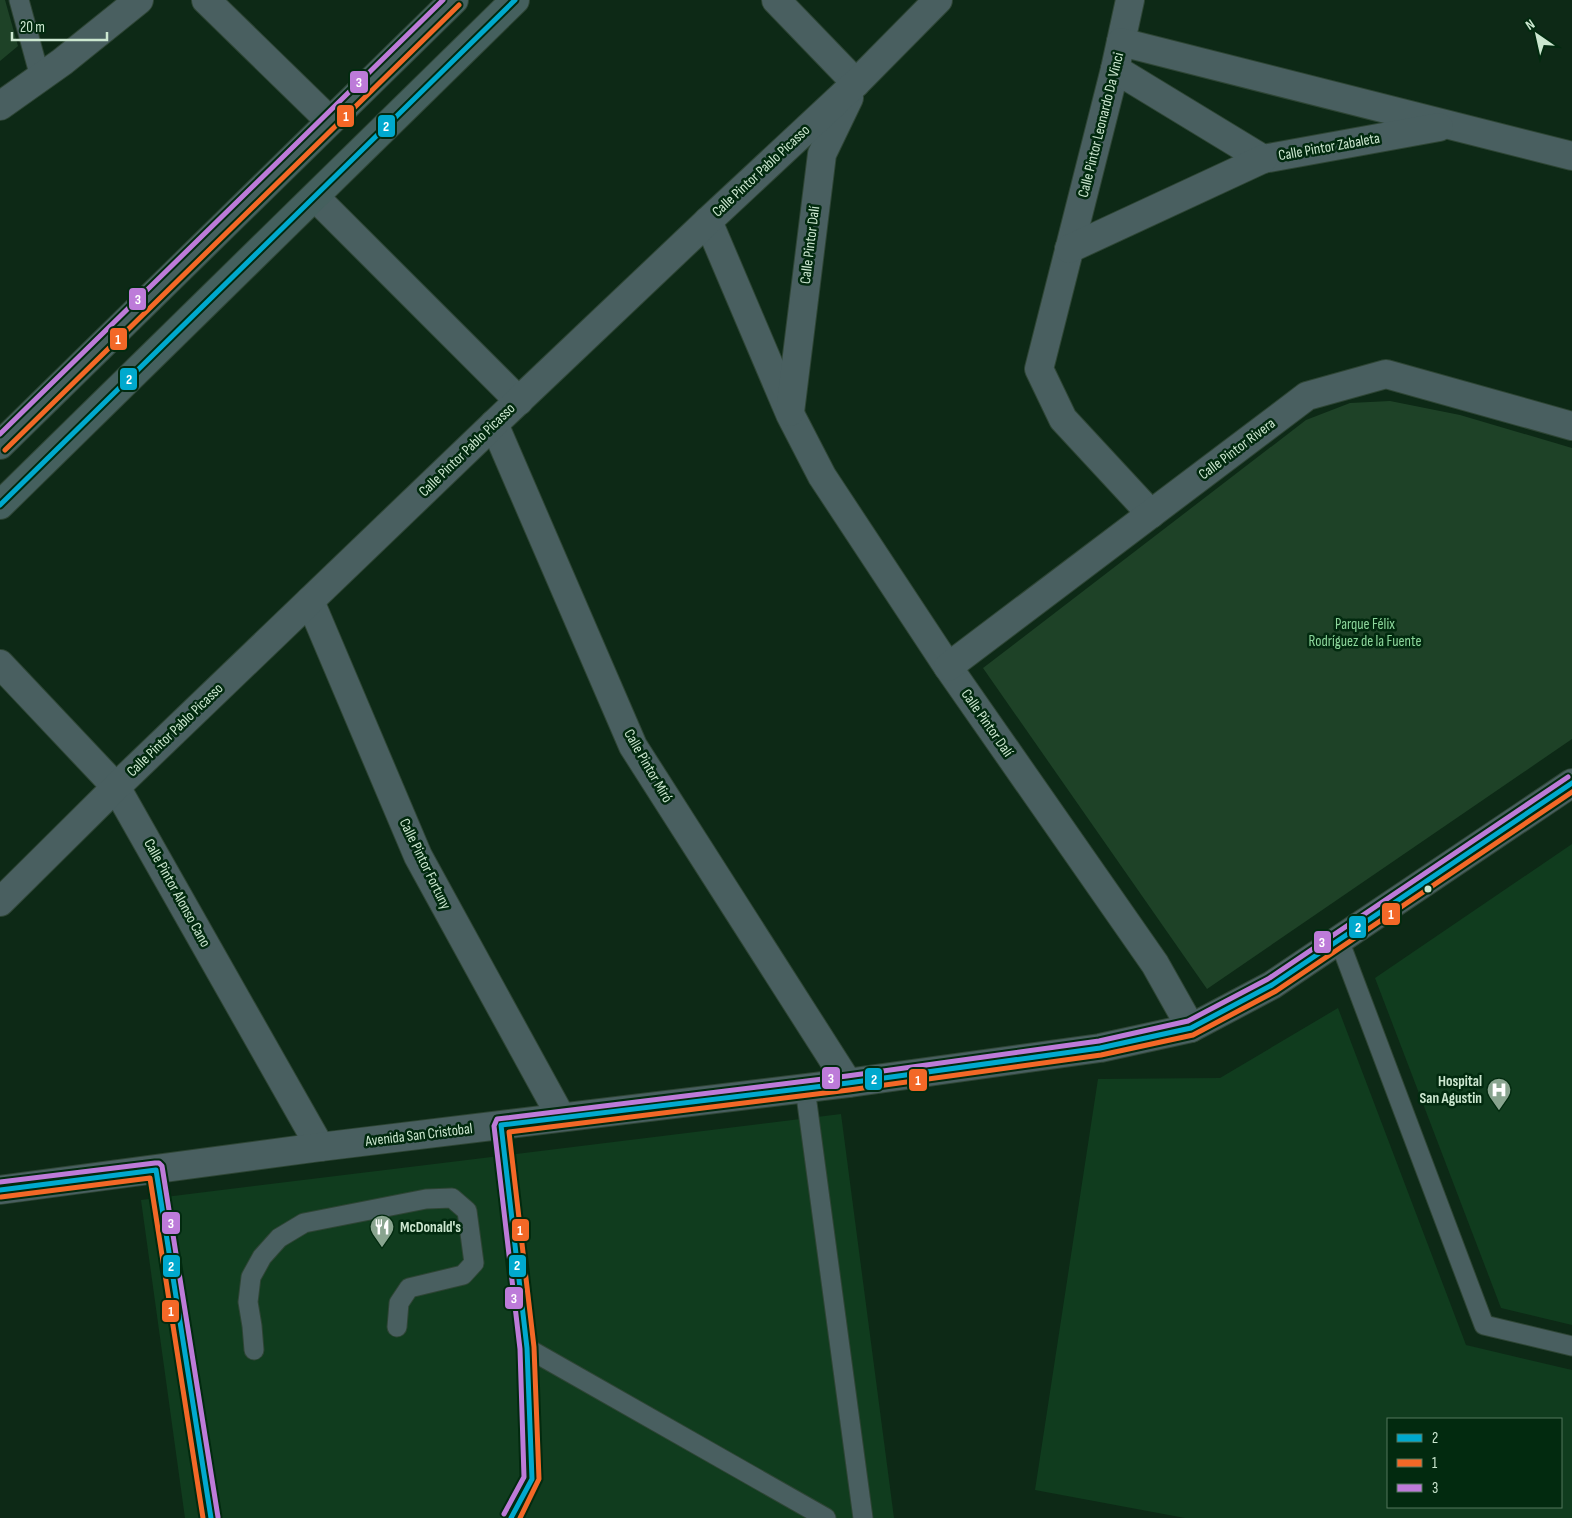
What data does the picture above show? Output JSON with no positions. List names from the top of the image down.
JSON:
{
  "streets": {
    "street": [
      "Calle Pintor Leonardo Da Vinci",
      "Calle Pintor Zabaleta",
      "Calle Pintor Pablo Picasso",
      "Calle Pintor Dalí",
      "Calle Pintor Rivera",
      "Calle Pintor Miró",
      "Calle Pintor Fortuny",
      "Calle Pintor Alonso Cano",
      "Avenida San Cristobal"
    ]
  },
  "crossings": [
    ["Calle Pintor Leonardo Da Vinci", "Calle Pintor Zabaleta"],
    ["Calle Pintor Leonardo Da Vinci", "Calle Pintor Rivera"],
    ["Calle Pintor Pablo Picasso", "Calle Pintor Dalí"],
    ["Calle Pintor Pablo Picasso", "Calle Pintor Miró"],
    ["Calle Pintor Pablo Picasso", "Calle Pintor Fortuny"],
    ["Calle Pintor Pablo Picasso", "Calle Pintor Alonso Cano"],
    ["Calle Pintor Dalí", "Calle Pintor Rivera"],
    ["Calle Pintor Dalí", "Avenida San Cristobal"],
    ["Calle Pintor Miró", "Avenida San Cristobal"],
    ["Calle Pintor Fortuny", "Avenida San Cristobal"],
    ["Calle Pintor Alonso Cano", "Avenida San Cristobal"]
  ],
  "parks": ["Parque Félix Rodríguez de la Fuente"],
  "places": {
    "hospital": ["Hospital San Agustin"],
    "restaurant": ["McDonald's"]
  },
  "lines": ["transit line 2", "transit line 3", "transit line 1"],
  "legend": ["2", "1", "3"],
  "scale_bar": "20 m",
  "north": "top left"
}
